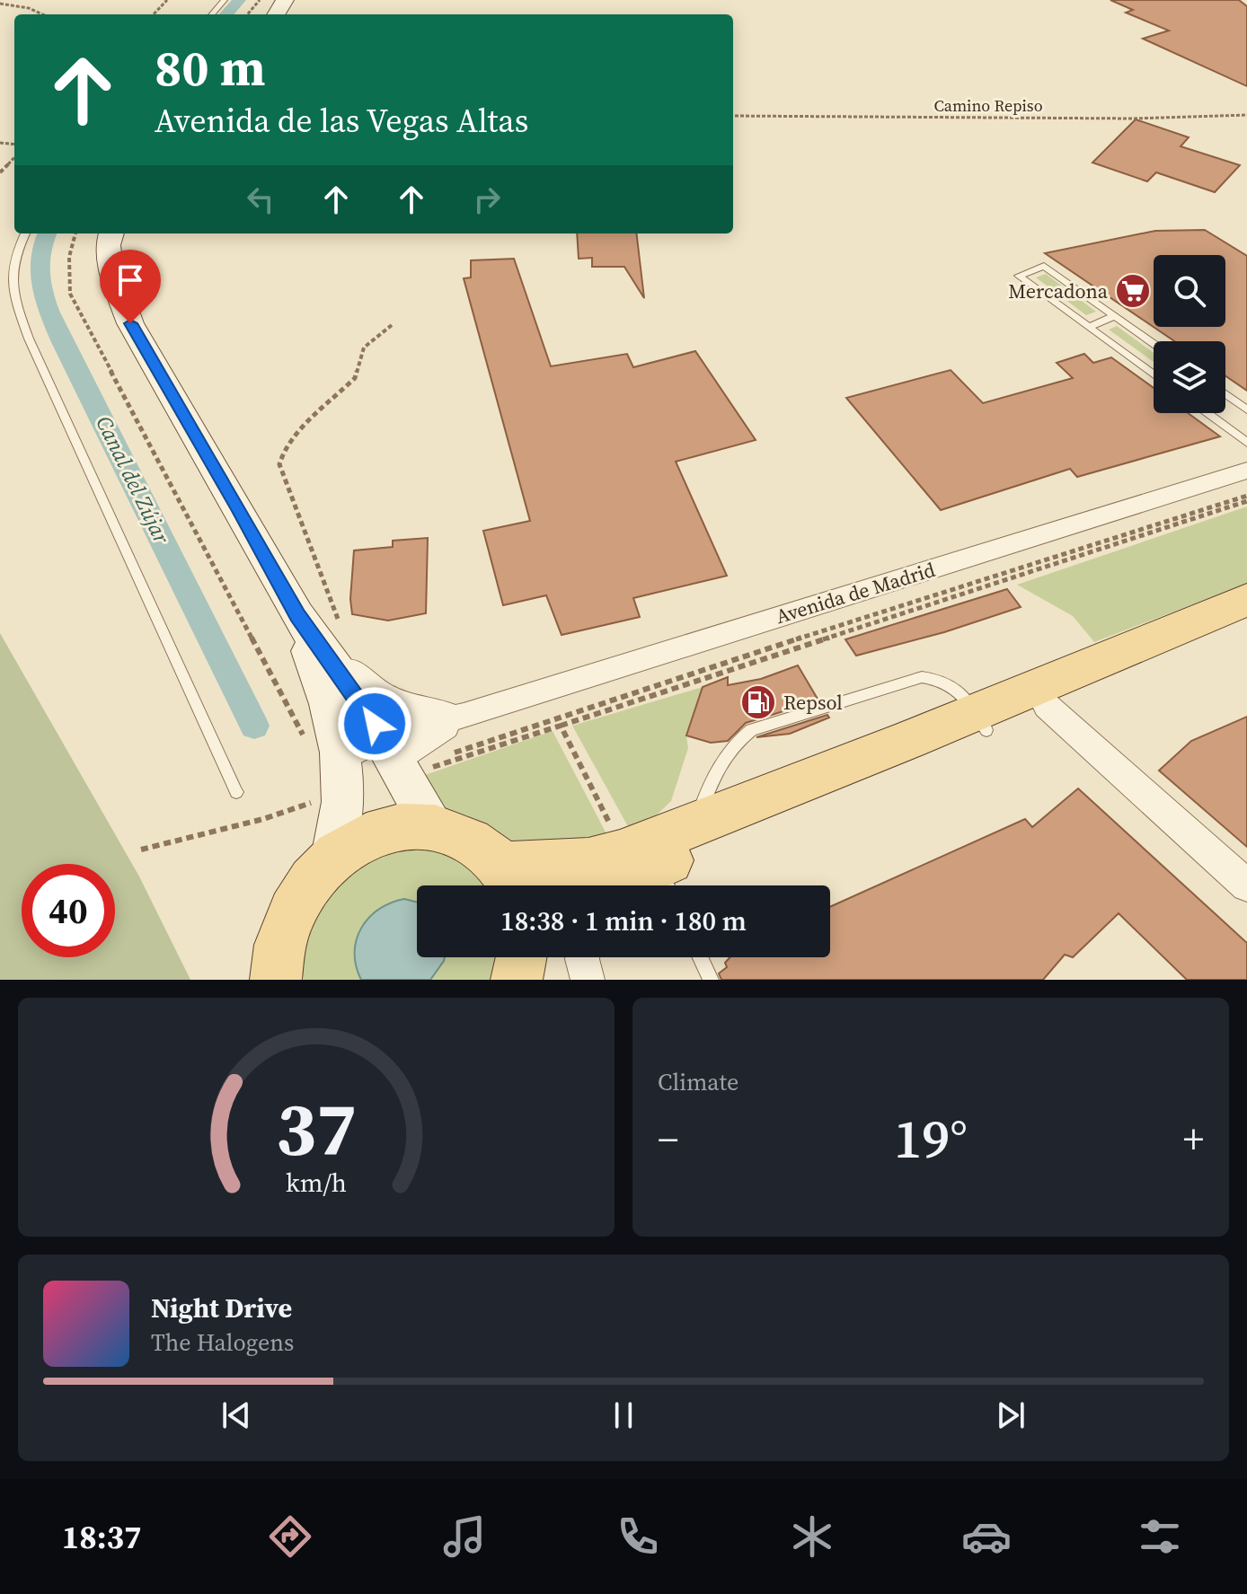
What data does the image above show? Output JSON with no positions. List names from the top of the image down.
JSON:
{
  "streets": {
    "street": ["Avenida de Madrid"],
    "path": ["Camino Repiso"]
  },
  "water": ["Canal del Zújar"],
  "places": {
    "supermarket": ["Mercadona"],
    "fuel station": ["Repsol"]
  },
  "page": {
    "turn": ["80 m", "Avenida de las Vegas Altas"],
    "limit": "40",
    "trip": "18:38 · 1 min · 180 m",
    "tile": "Climate",
    "heat": ["−", "19°", "+"],
    "song": ["Night Drive", "The Halogens"],
    "tabs": "18:37",
    "gauge": ["37", "km/h"]
  }
}
